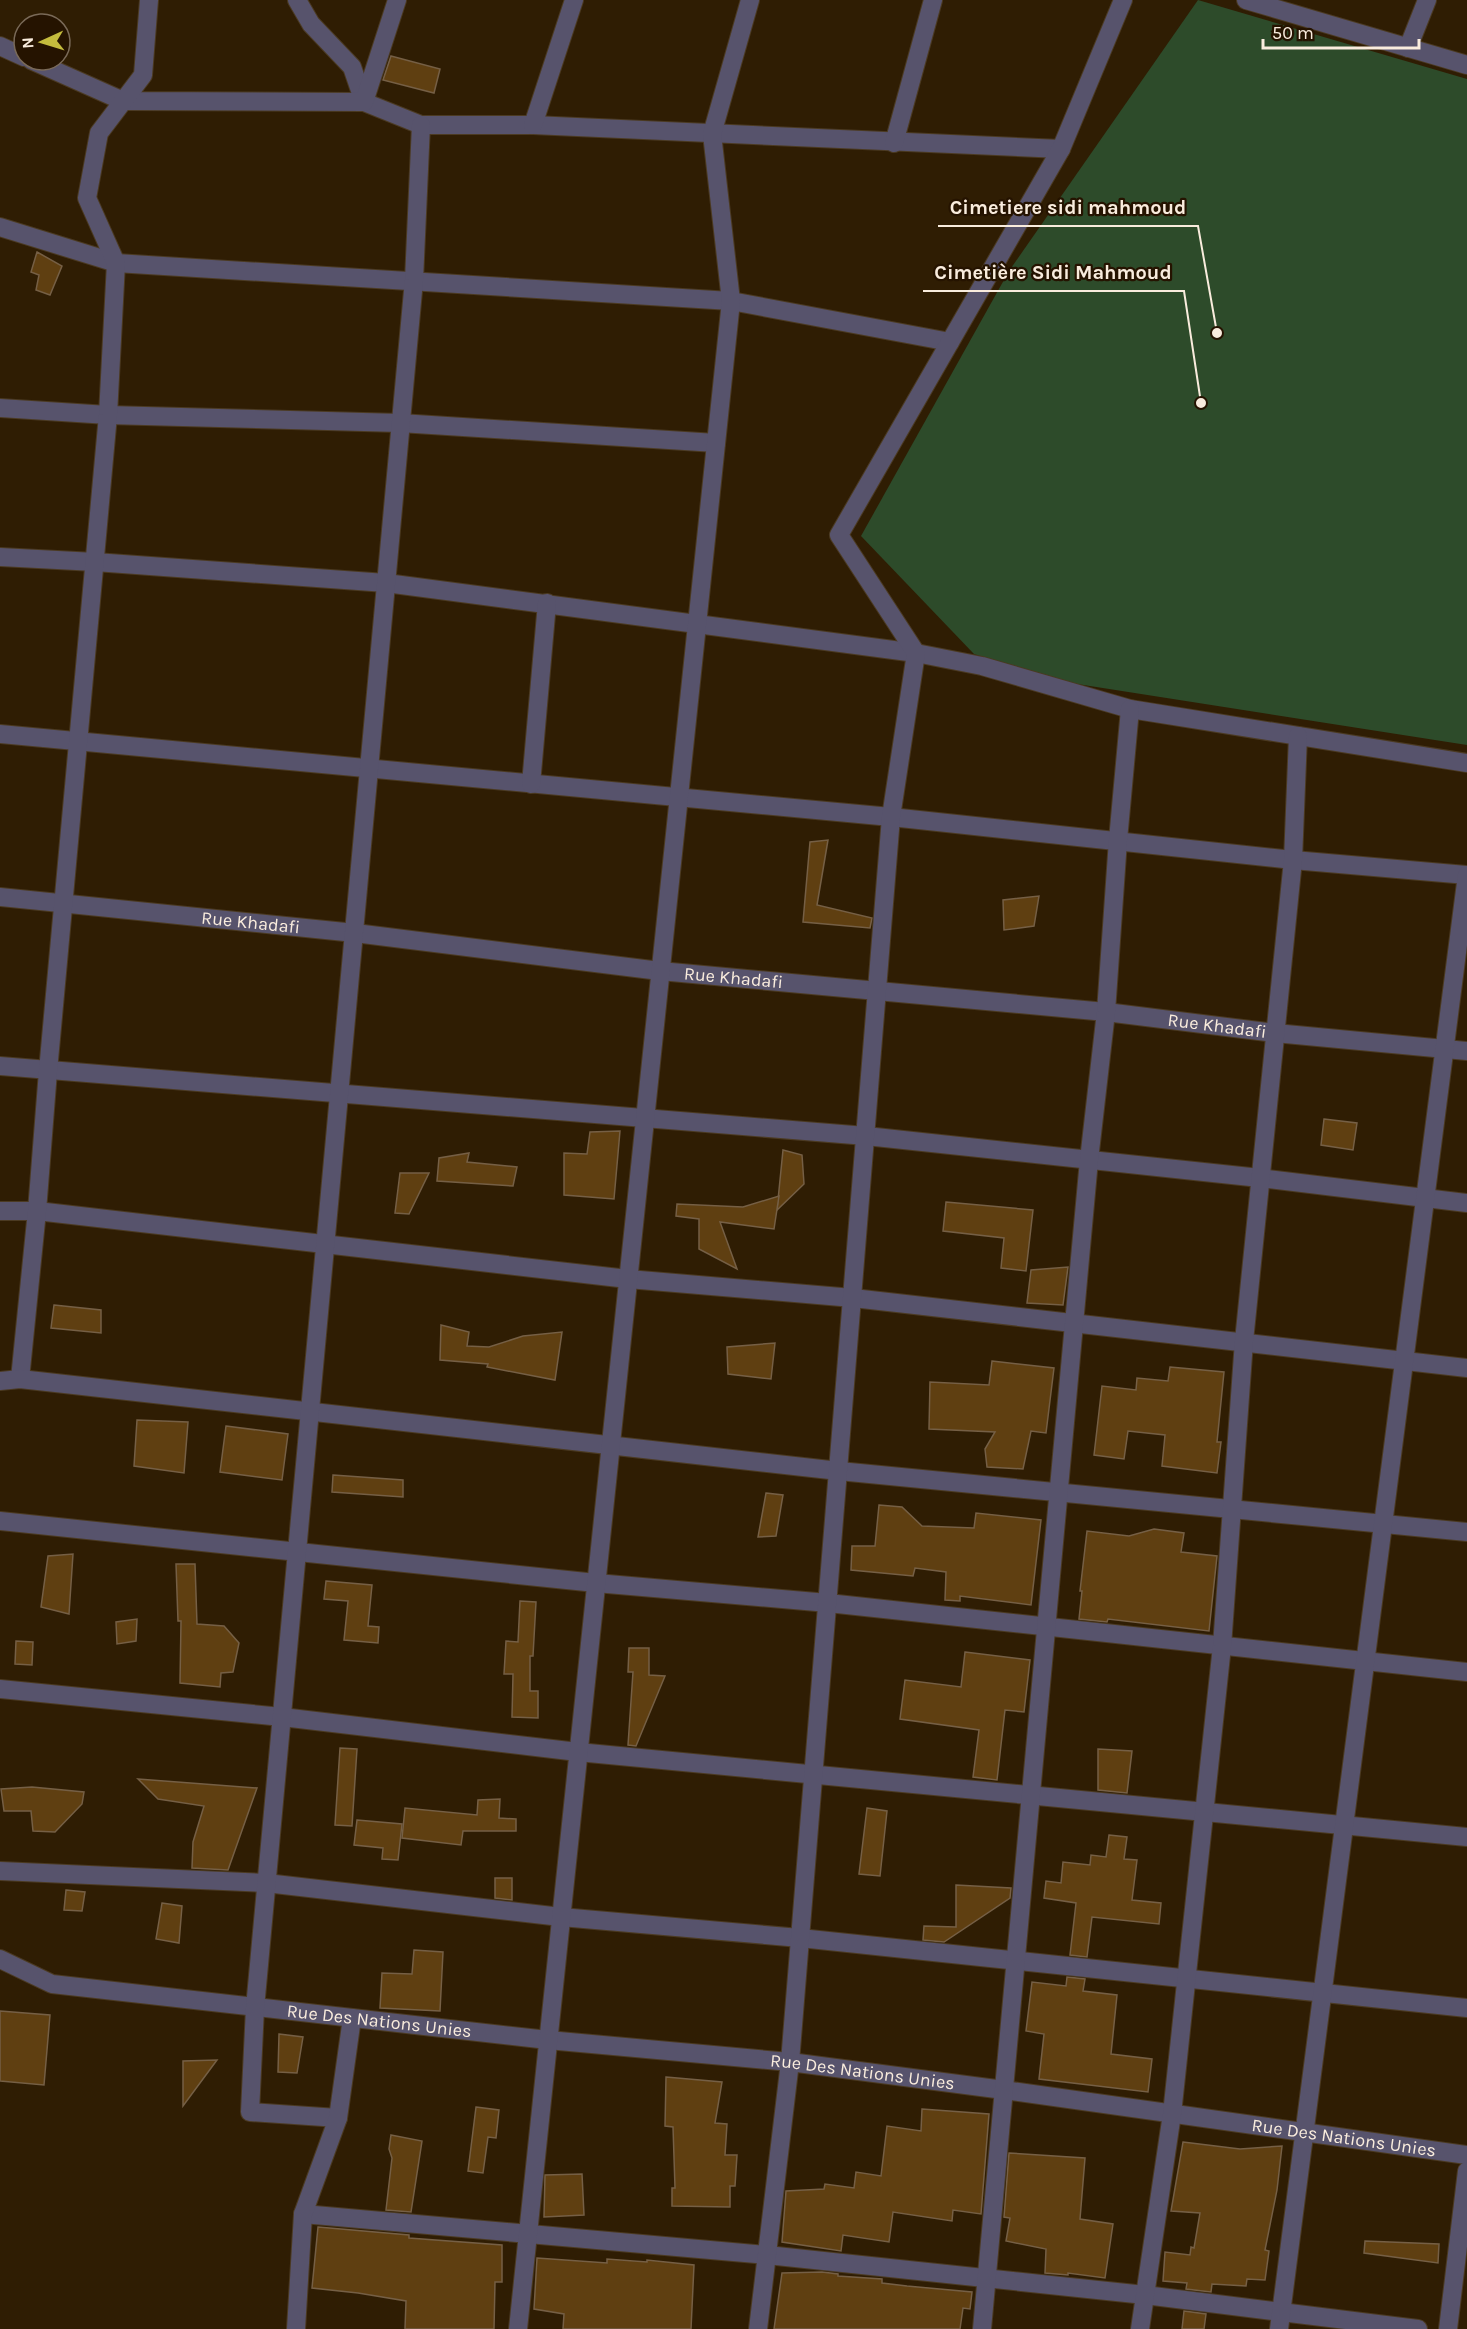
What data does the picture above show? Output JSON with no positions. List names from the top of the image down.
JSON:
{
  "streets": {
    "street": ["Rue Khadafi", "Rue Des Nations Unies"]
  },
  "places": ["Cimetiere sidi mahmoud", "Cimetière Sidi Mahmoud"],
  "scale_bar": "50 m",
  "north": "left"
}
